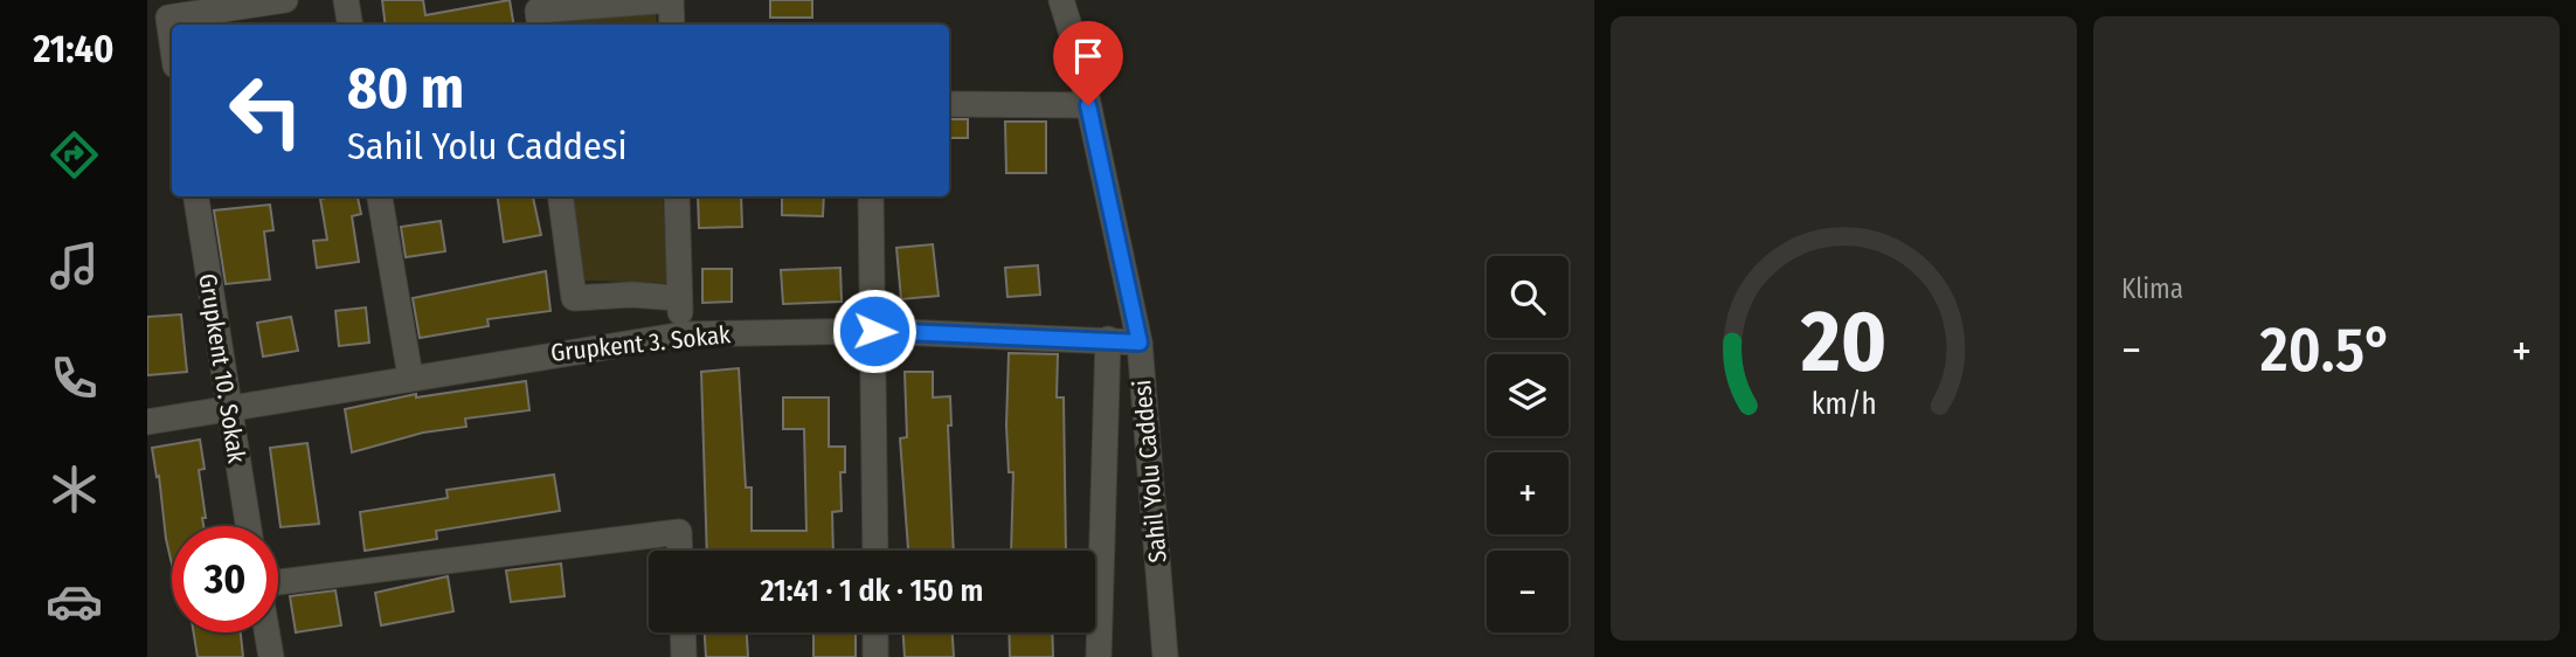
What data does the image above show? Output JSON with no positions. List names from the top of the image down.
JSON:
{
  "streets": {
    "street": ["Grupkent 3. Sokak", "Grupkent 10. Sokak", "Sahil Yolu Caddesi"]
  },
  "crossings": [
    ["Grupkent 3. Sokak", "Grupkent 10. Sokak"],
    ["Grupkent 3. Sokak", "Sahil Yolu Caddesi"]
  ],
  "page": {
    "tabs": "21:40",
    "tile": "Klima",
    "turn": ["80 m", "Sahil Yolu Caddesi"],
    "map_buttons": ["+", "−"],
    "heat": ["−", "20.5°", "+"],
    "limit": "30",
    "trip": "21:41 · 1 dk · 150 m",
    "gauge": ["20", "km/h"]
  }
}
